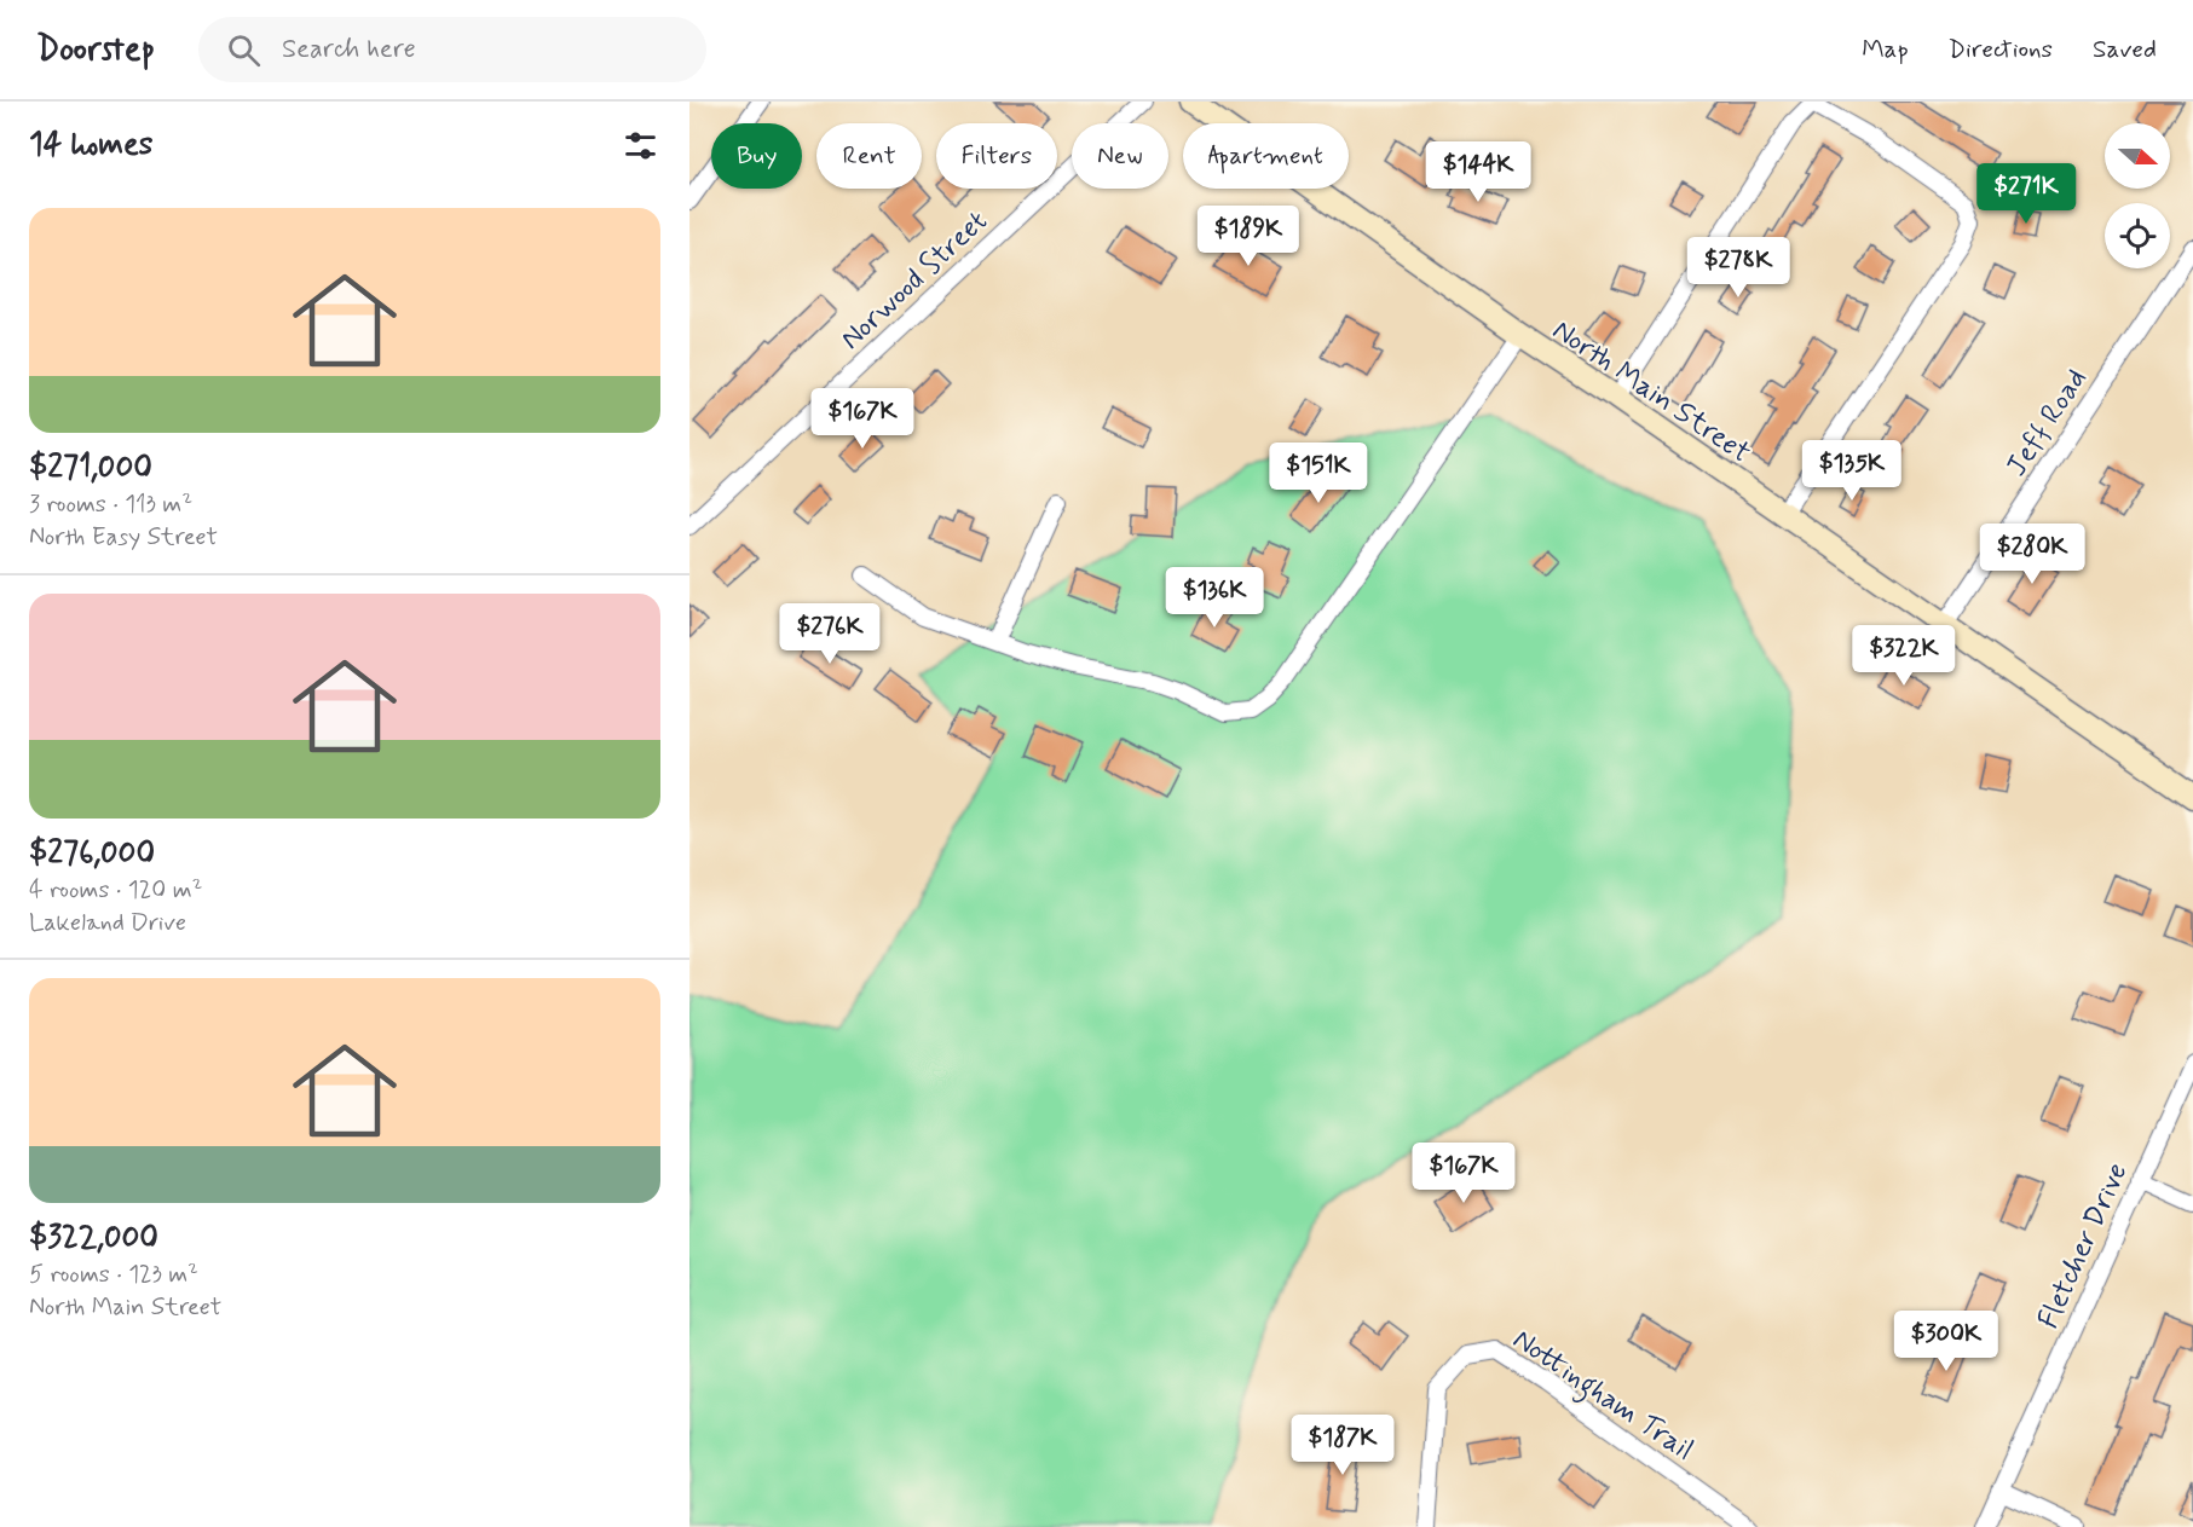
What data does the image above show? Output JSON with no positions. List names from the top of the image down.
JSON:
{
  "streets": {
    "street": [
      "Norwood Street",
      "North Main Street",
      "Jeff Road",
      "Fletcher Drive",
      "Nottingham Trail"
    ]
  },
  "crossings": [
    ["North Main Street", "Jeff Road"]
  ],
  "north": "right",
  "page": {
    "header": "Doorstep",
    "search": "Search here",
    "nav": ["Map", "Directions", "Saved"],
    "heading": "14 homes",
    "chip": [
      "Buy",
      "Rent",
      "Filters",
      "New",
      "Apartment"
    ],
    "price": [
      "$144K",
      "$271K",
      "$189K",
      "$278K",
      "$167K",
      "$135K",
      "$151K",
      "$280K",
      "$136K",
      "$276K",
      "$322K",
      "$167K",
      "$300K",
      "$187K"
    ],
    "list": [
      {
        "name": "$271,000",
        "note": "3 rooms · 113 m² · North Easy Street"
      },
      {
        "name": "$276,000",
        "note": "4 rooms · 120 m² · Lakeland Drive"
      },
      {
        "name": "$322,000",
        "note": "5 rooms · 123 m² · North Main Street"
      }
    ]
  }
}
